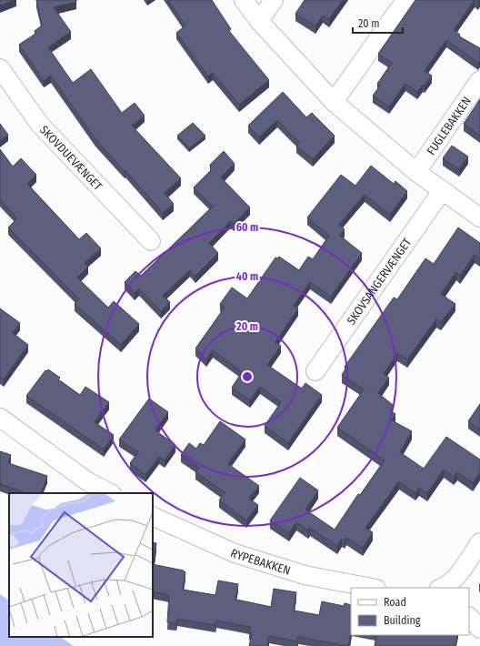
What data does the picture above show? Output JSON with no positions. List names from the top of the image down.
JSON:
{
  "streets": {
    "street": [
      "FUGLEBAKKEN",
      "SKOVDUEVÆNGET",
      "SKOVSANGERVÆNGET",
      "RYPEBAKKEN"
    ]
  },
  "legend": ["Road", "Building"],
  "scale_bar": "20 m",
  "rings": ["60 m", "40 m", "20 m"]
}
